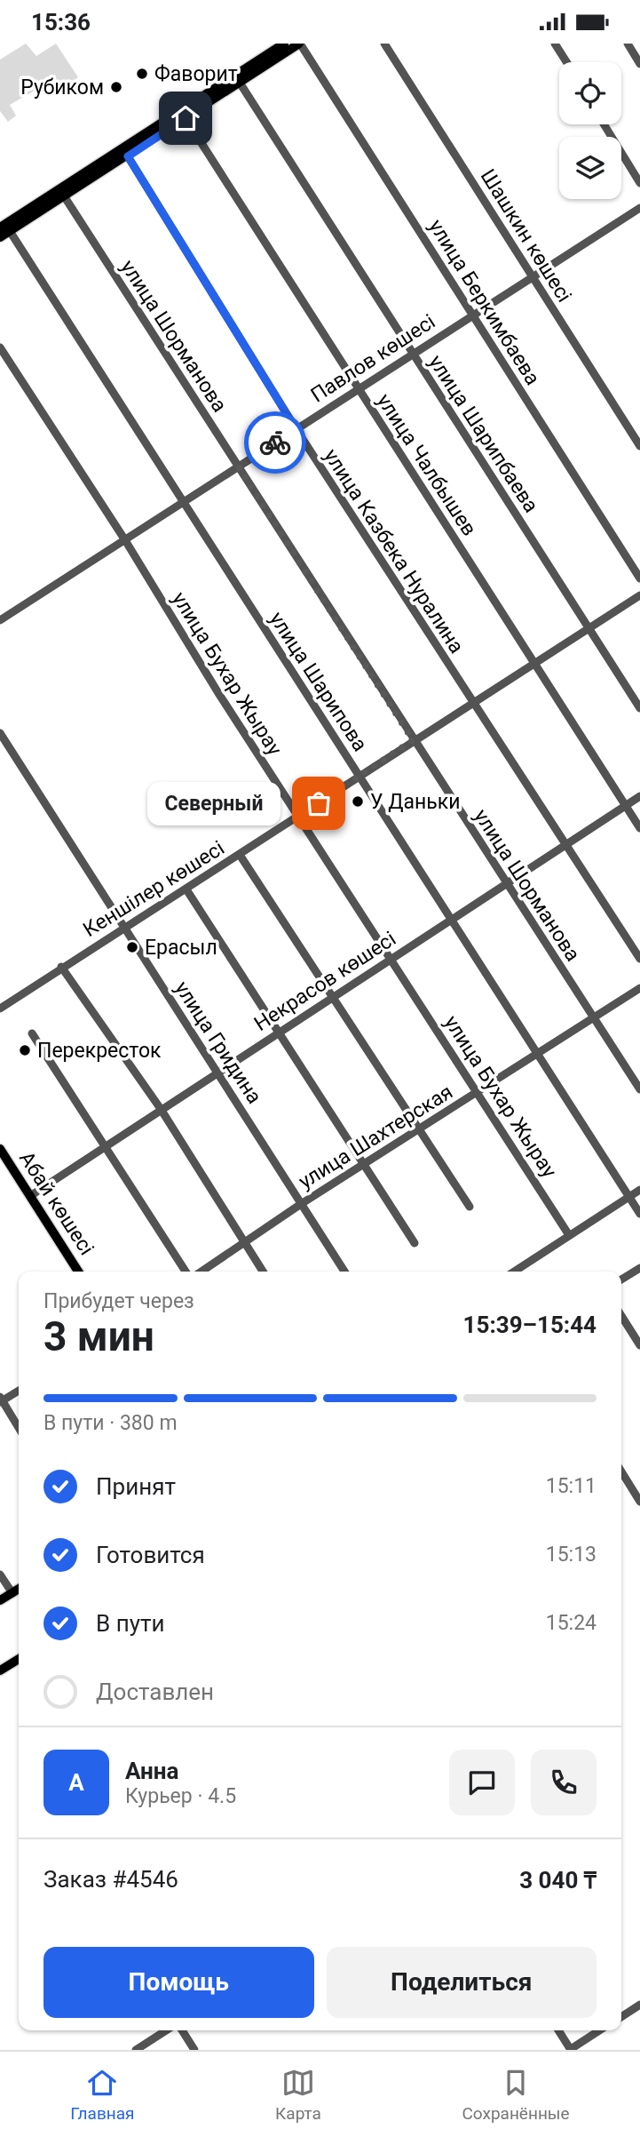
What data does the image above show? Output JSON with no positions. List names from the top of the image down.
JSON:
{
  "streets": {
    "main road": ["Абай көшесі"],
    "street": [
      "Шашкин көшесі",
      "улица Беркимбаева",
      "улица Шорманова",
      "Павлов көшесі",
      "улица Шарипбаева",
      "улица Чалбышев",
      "улица Казбека Нуралина",
      "улица Бухар Жырау",
      "улица Шарипова",
      "Кеншілер көшесі",
      "Некрасов көшесі",
      "улица Гридина",
      "улица Шахтерская"
    ]
  },
  "crossings": [
    ["Шашкин көшесі", "Павлов көшесі"],
    ["улица Беркимбаева", "Павлов көшесі"],
    ["улица Шорманова", "Павлов көшесі"],
    ["улица Шорманова", "Кеншілер көшесі"],
    ["улица Шорманова", "Некрасов көшесі"],
    ["улица Шорманова", "улица Шахтерская"],
    ["Павлов көшесі", "улица Шарипбаева"],
    ["Павлов көшесі", "улица Чалбышев"],
    ["Павлов көшесі", "улица Казбека Нуралина"],
    ["Павлов көшесі", "улица Бухар Жырау"],
    ["Павлов көшесі", "улица Шарипова"],
    ["улица Шарипбаева", "Кеншілер көшесі"],
    ["улица Чалбышев", "Кеншілер көшесі"],
    ["улица Чалбышев", "Некрасов көшесі"],
    ["улица Казбека Нуралина", "Кеншілер көшесі"],
    ["улица Казбека Нуралина", "Некрасов көшесі"],
    ["улица Бухар Жырау", "Кеншілер көшесі"],
    ["улица Бухар Жырау", "Некрасов көшесі"],
    ["улица Бухар Жырау", "улица Шахтерская"],
    ["улица Шарипова", "Кеншілер көшесі"],
    ["улица Шарипова", "Некрасов көшесі"],
    ["улица Шарипова", "улица Шахтерская"],
    ["Кеншілер көшесі", "улица Гридина"],
    ["Некрасов көшесі", "улица Гридина"],
    ["Некрасов көшесі", "Абай көшесі"],
    ["улица Гридина", "улица Шахтерская"]
  ],
  "places": [
    "Фаворит",
    "Рубиком",
    "У Даньки",
    "Северный",
    "Ерасыл",
    "Перекресток"
  ],
  "page": {
    "status": "15:36",
    "bubble": "Северный",
    "heading": ["3 мин", "Прибудет через", "15:39–15:44"],
    "panel": [
      "Анна",
      "Курьер · 4.5",
      "Заказ #4546",
      "3 040 ₸"
    ],
    "bar": "В пути · 380 m",
    "list": [
      ["Принят", "15:11"],
      ["Готовится", "15:13"],
      ["В пути", "15:24"],
      "Доставлен"
    ],
    "round": "А",
    "buttons": ["Помощь", "Поделиться"],
    "tabs": ["Главная", "Карта", "Сохранённые"]
  }
}
